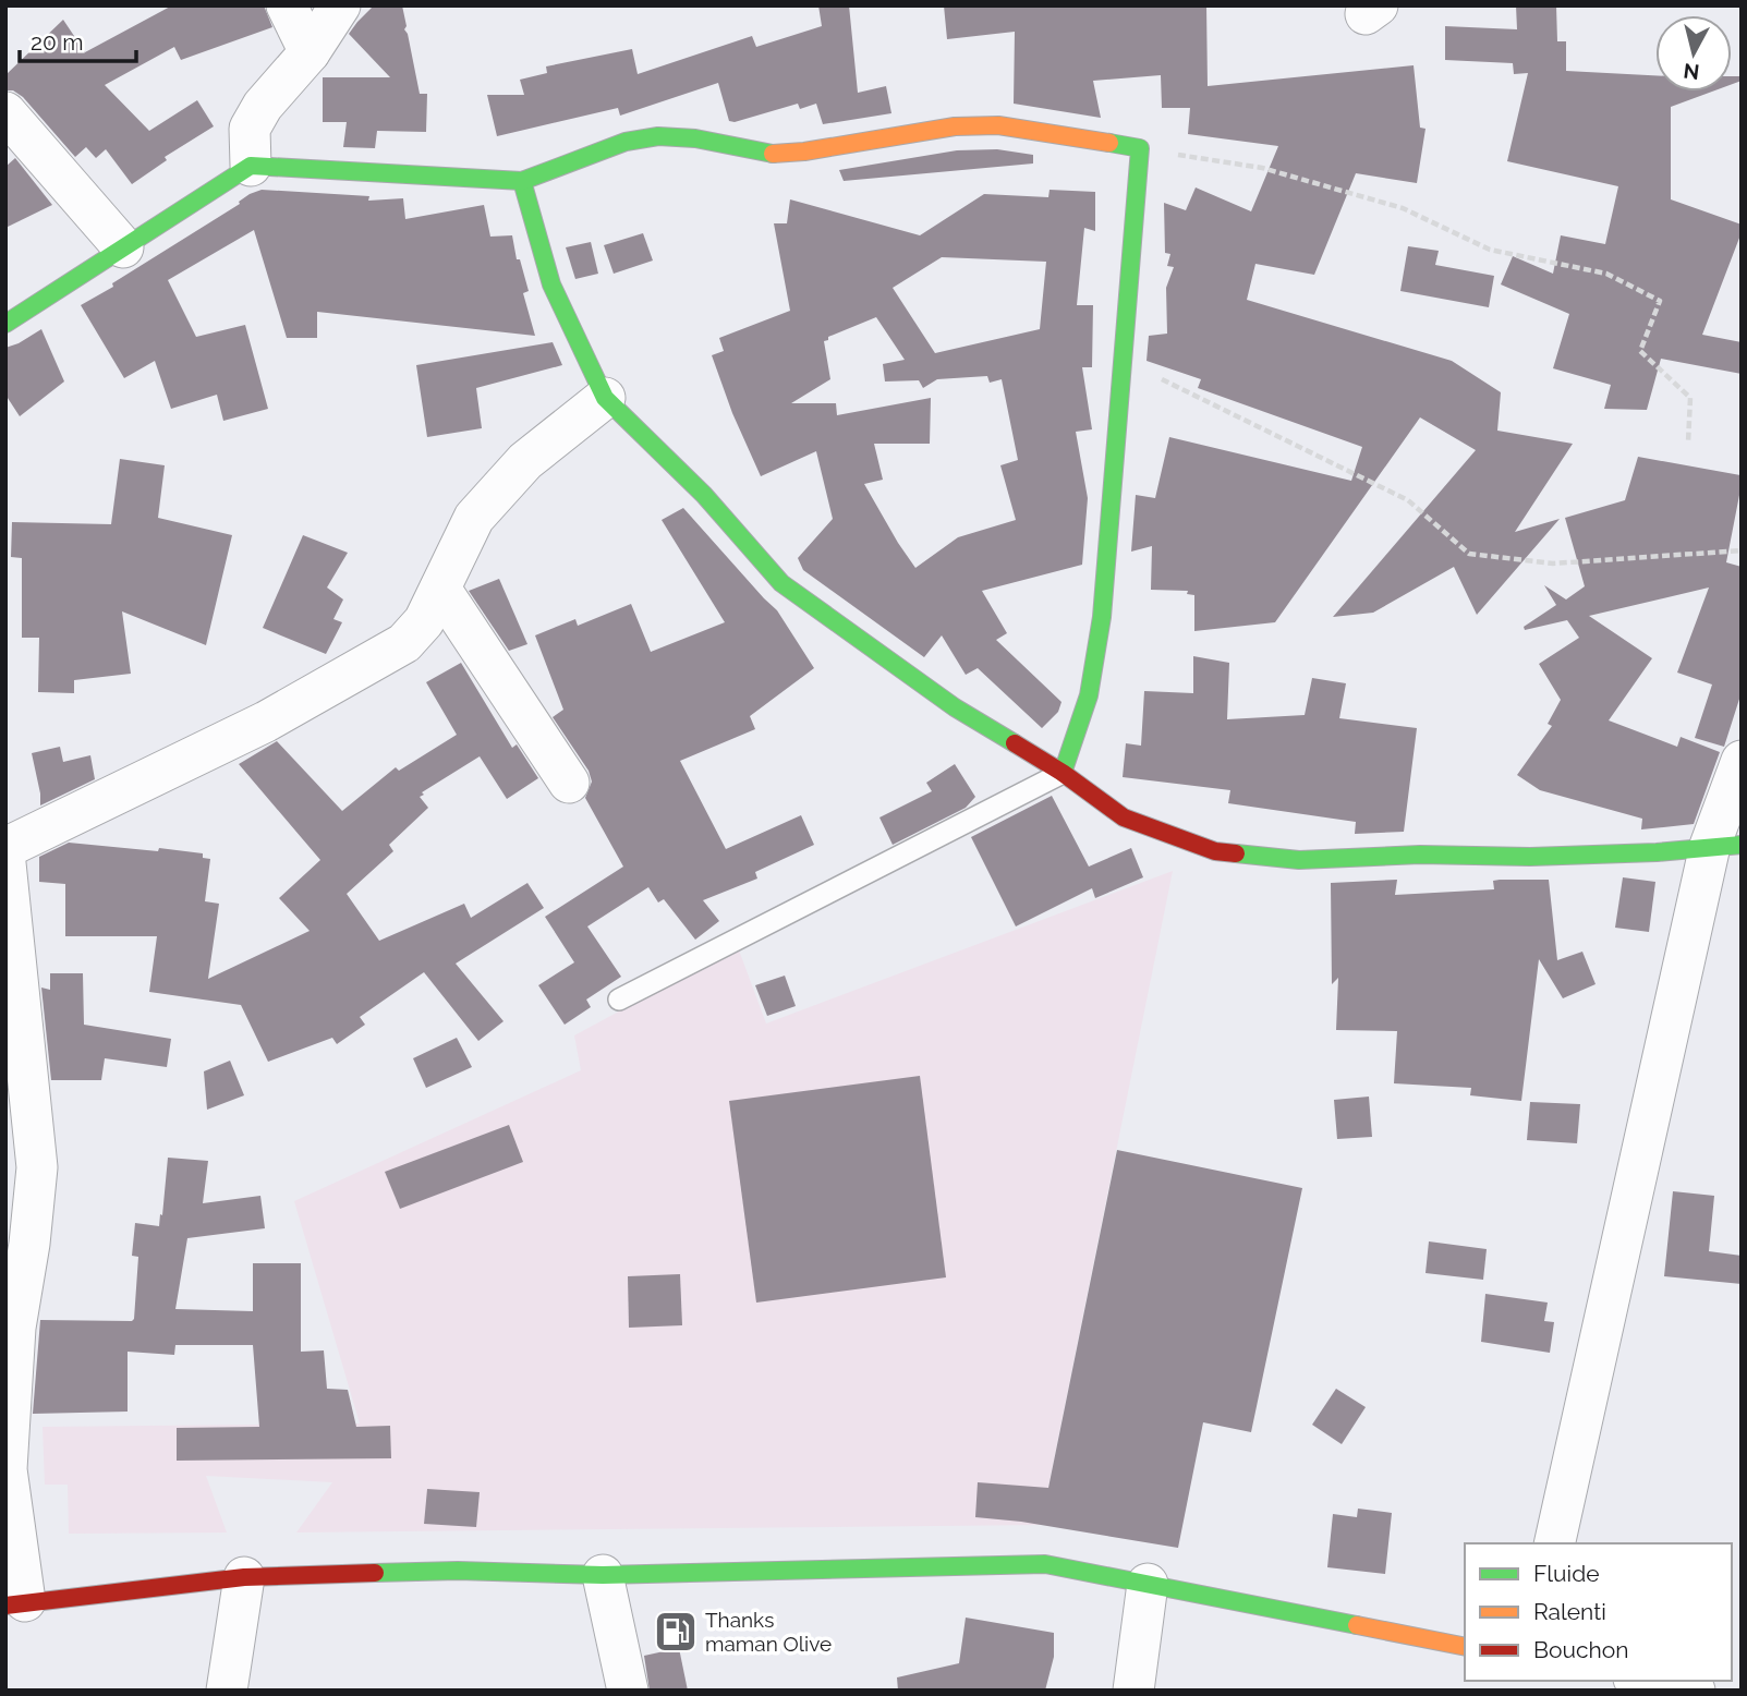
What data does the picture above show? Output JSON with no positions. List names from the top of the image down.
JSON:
{
  "places": {
    "fuel station": ["Thanks maman Olive"]
  },
  "legend": ["Fluide", "Ralenti", "Bouchon"],
  "scale_bar": "20 m",
  "north": "bottom"
}
